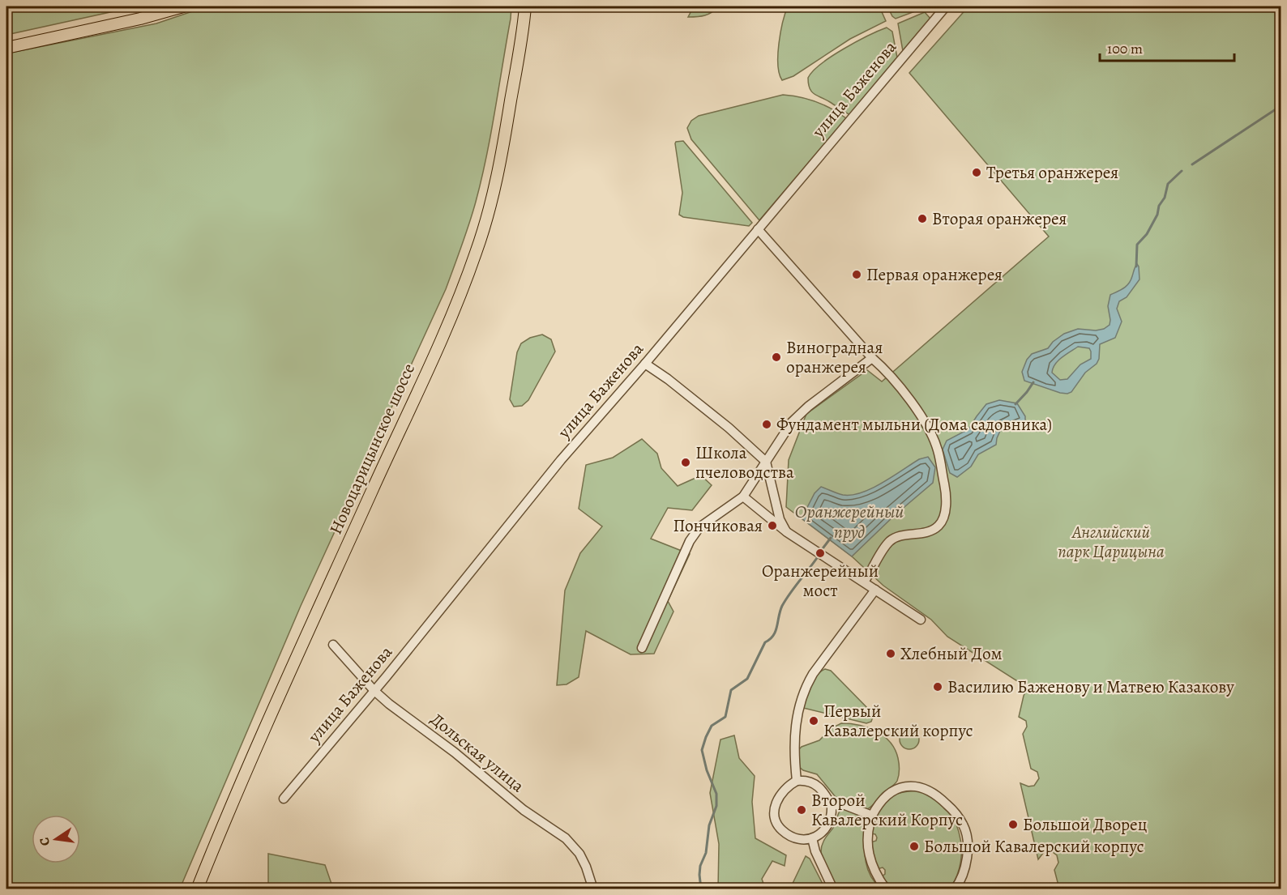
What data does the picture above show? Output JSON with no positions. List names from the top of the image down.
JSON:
{
  "streets": {
    "main road": ["Новоцарицынское шоссе"],
    "street": ["улица Баженова", "Дольская улица"]
  },
  "crossings": [
    ["улица Баженова", "Дольская улица"]
  ],
  "water": ["Оранжерейный пруд"],
  "parks": ["Английский парк Царицына"],
  "places": [
    "Третья оранжерея",
    "Вторая оранжерея",
    "Первая оранжерея",
    "Виноградная оранжерея",
    "Фундамент мыльни (Дома садовника)",
    "Школа пчеловодства",
    "Пончиковая",
    "Оранжерейный мост",
    "Хлебный Дом",
    "Василию Баженову и Матвею Казакову",
    "Первый Кавалерский корпус",
    "Второй Кавалерский Корпус",
    "Большой Дворец",
    "Большой Кавалерский корпус"
  ],
  "scale_bar": "100 m",
  "north": "left"
}
